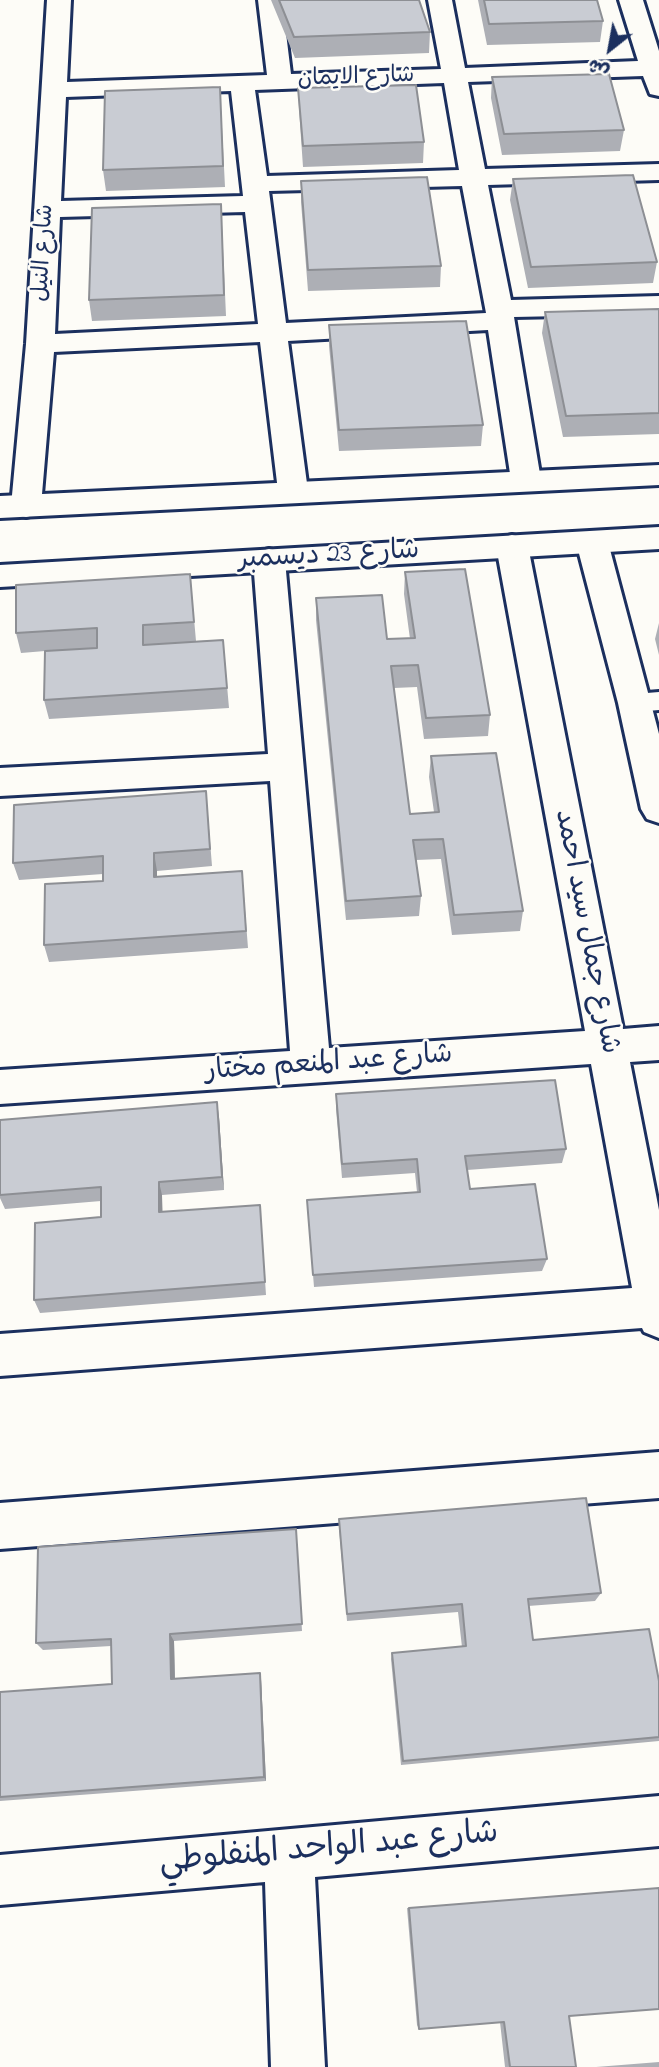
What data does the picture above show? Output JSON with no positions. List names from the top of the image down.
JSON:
{
  "streets": {
    "street": [
      "شارع الايمان",
      "شارع النيل",
      "شارع 23 ديسمبر",
      "شارع جمال سيد احمد",
      "شارع عبد المنعم مختار",
      "شارع عبد الواحد المنفلوطي"
    ]
  },
  "crossings": [
    ["شارع الايمان", "شارع النيل"],
    ["شارع 23 ديسمبر", "شارع جمال سيد احمد"],
    ["شارع جمال سيد احمد", "شارع عبد المنعم مختار"]
  ],
  "north": "bottom left"
}
